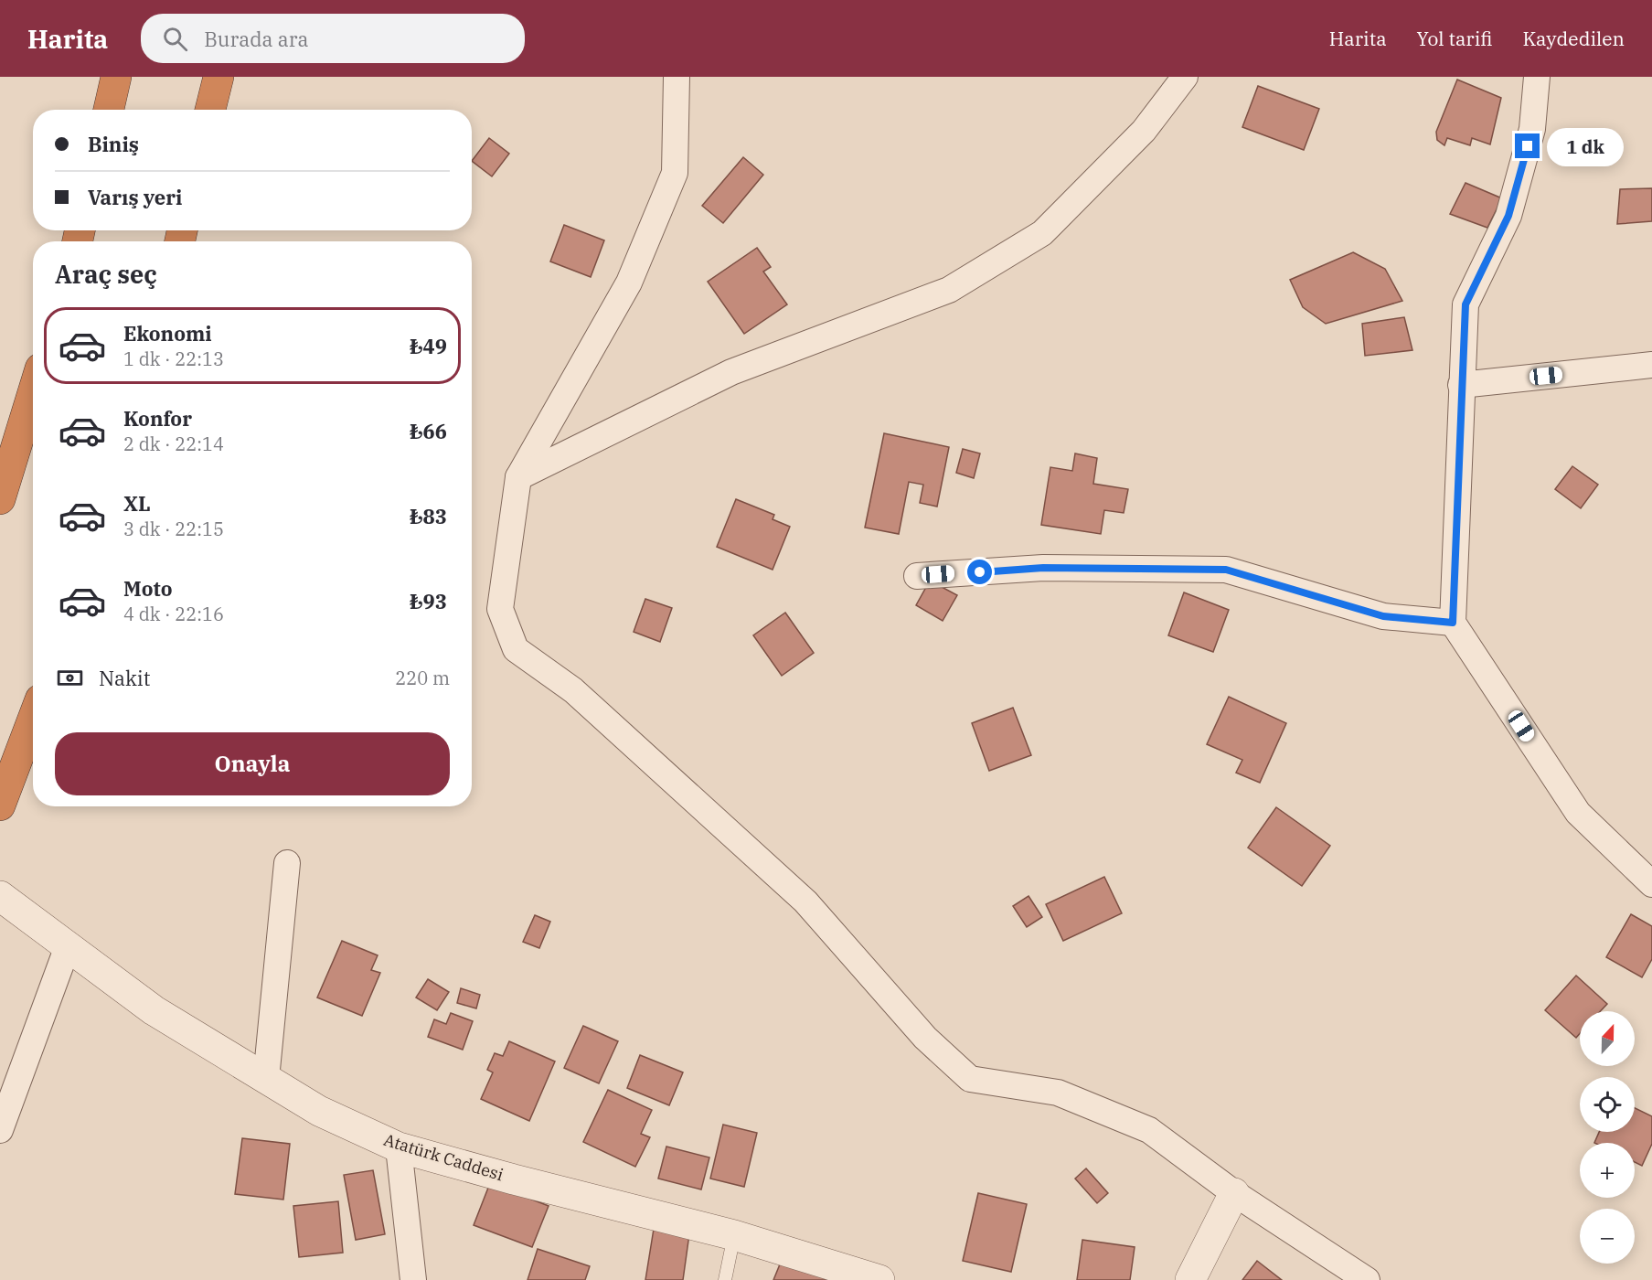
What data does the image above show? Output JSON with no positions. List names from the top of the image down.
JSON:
{
  "streets": {
    "street": ["Atatürk Caddesi"]
  },
  "north": "top",
  "page": {
    "header": "Harita",
    "search": "Burada ara",
    "nav": ["Harita", "Yol tarifi", "Kaydedilen"],
    "banner": ["Biniş", "Varış yeri"],
    "bubble": "1 dk",
    "heading": "Araç seç",
    "list": [
      {
        "name": "Ekonomi",
        "note": "1 dk · 22:13",
        "value": "₺49"
      },
      {
        "name": "Konfor",
        "note": "2 dk · 22:14",
        "value": "₺66"
      },
      {
        "name": "XL",
        "note": "3 dk · 22:15",
        "value": "₺83"
      },
      {
        "name": "Moto",
        "note": "4 dk · 22:16",
        "value": "₺93"
      }
    ],
    "pay": ["Nakit", "220 m"],
    "buttons": "Onayla",
    "map_buttons": ["+", "−"]
  }
}
